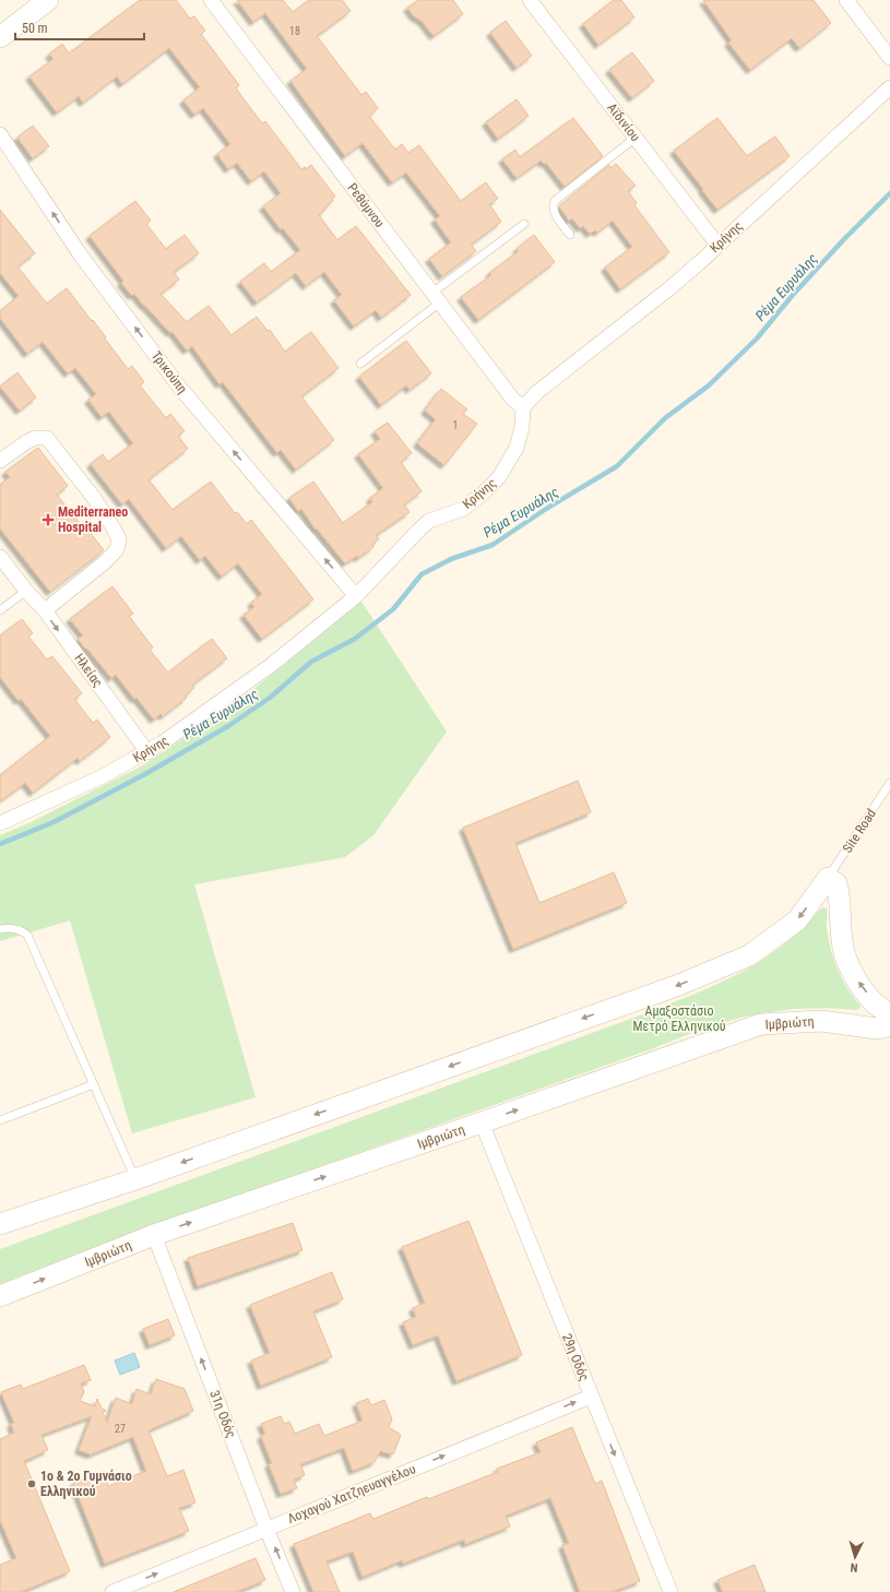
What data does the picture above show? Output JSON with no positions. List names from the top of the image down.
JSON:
{
  "streets": {
    "street": [
      "Αϊδινίου",
      "Ρεθύμνου",
      "Κρήνης",
      "Τρικούπη",
      "Ηλείας",
      "Ιμβριώτη",
      "29η Οδός",
      "31η Οδός",
      "Λοχαγού Χατζηευαγγέλου"
    ],
    "lane": ["Site Road"]
  },
  "crossings": [
    ["Αϊδινίου", "Κρήνης"],
    ["Ρεθύμνου", "Κρήνης"],
    ["Κρήνης", "Τρικούπη"],
    ["Κρήνης", "Ηλείας"],
    ["Ιμβριώτη", "29η Οδός"],
    ["Ιμβριώτη", "31η Οδός"],
    ["29η Οδός", "Λοχαγού Χατζηευαγγέλου"],
    ["31η Οδός", "Λοχαγού Χατζηευαγγέλου"]
  ],
  "one_way": [
    "Τρικούπη",
    "Ηλείας",
    "29η Οδός",
    "31η Οδός",
    "Λοχαγού Χατζηευαγγέλου"
  ],
  "water": ["Ρέμα Ευρυάλης"],
  "parks": ["Αμαξοστάσιο Μετρό Ελληνικού"],
  "places": {
    "health": ["Mediterraneo Hospital"],
    "other": ["1ο & 2ο Γυμνάσιο Ελληνικού"]
  },
  "house_numbers": ["18", "1", "27"],
  "scale_bar": "50 m",
  "north": "bottom"
}
